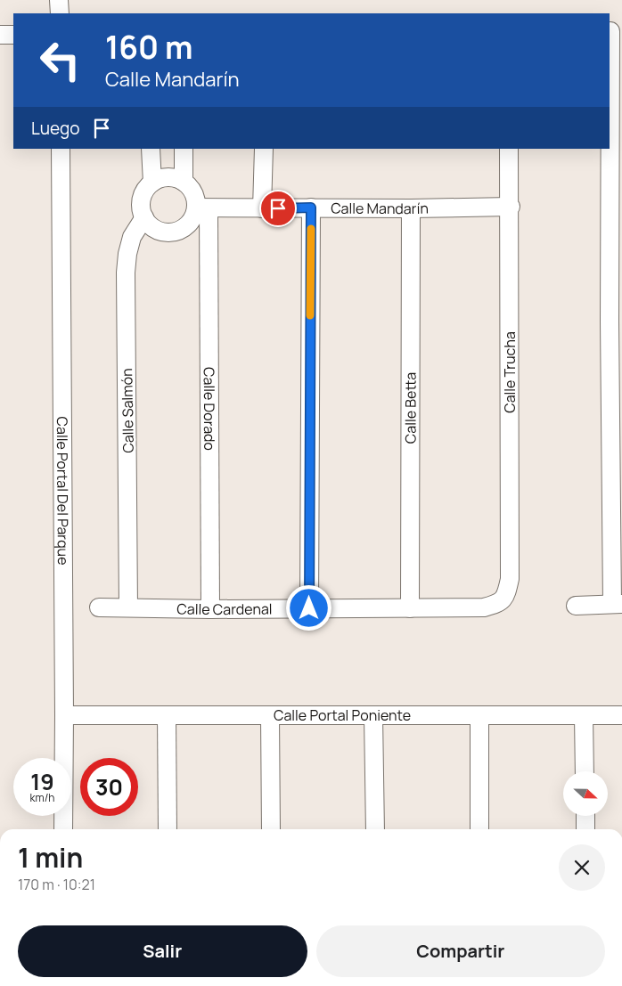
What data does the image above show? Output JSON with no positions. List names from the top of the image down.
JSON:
{
  "streets": {
    "street": [
      "Calle Mandarín",
      "Calle Trucha",
      "Calle Betta",
      "Calle Dorado",
      "Calle Salmón",
      "Calle Portal Del Parque",
      "Calle Cardenal",
      "Calle Portal Poniente"
    ]
  },
  "crossings": [
    ["Calle Mandarín", "Calle Trucha"],
    ["Calle Mandarín", "Calle Betta"],
    ["Calle Mandarín", "Calle Dorado"],
    ["Calle Mandarín", "Calle Salmón"],
    ["Calle Trucha", "Calle Cardenal"],
    ["Calle Betta", "Calle Cardenal"],
    ["Calle Dorado", "Calle Salmón"],
    ["Calle Dorado", "Calle Cardenal"],
    ["Calle Salmón", "Calle Cardenal"],
    ["Calle Portal Del Parque", "Calle Portal Poniente"]
  ],
  "north": "right",
  "page": {
    "turn": ["160 m", "Calle Mandarín"],
    "then": "Luego",
    "speed": "19 km/h",
    "limit": "30",
    "heading": ["1 min", "170 m · 10:21"],
    "buttons": ["Salir", "Compartir"]
  }
}
